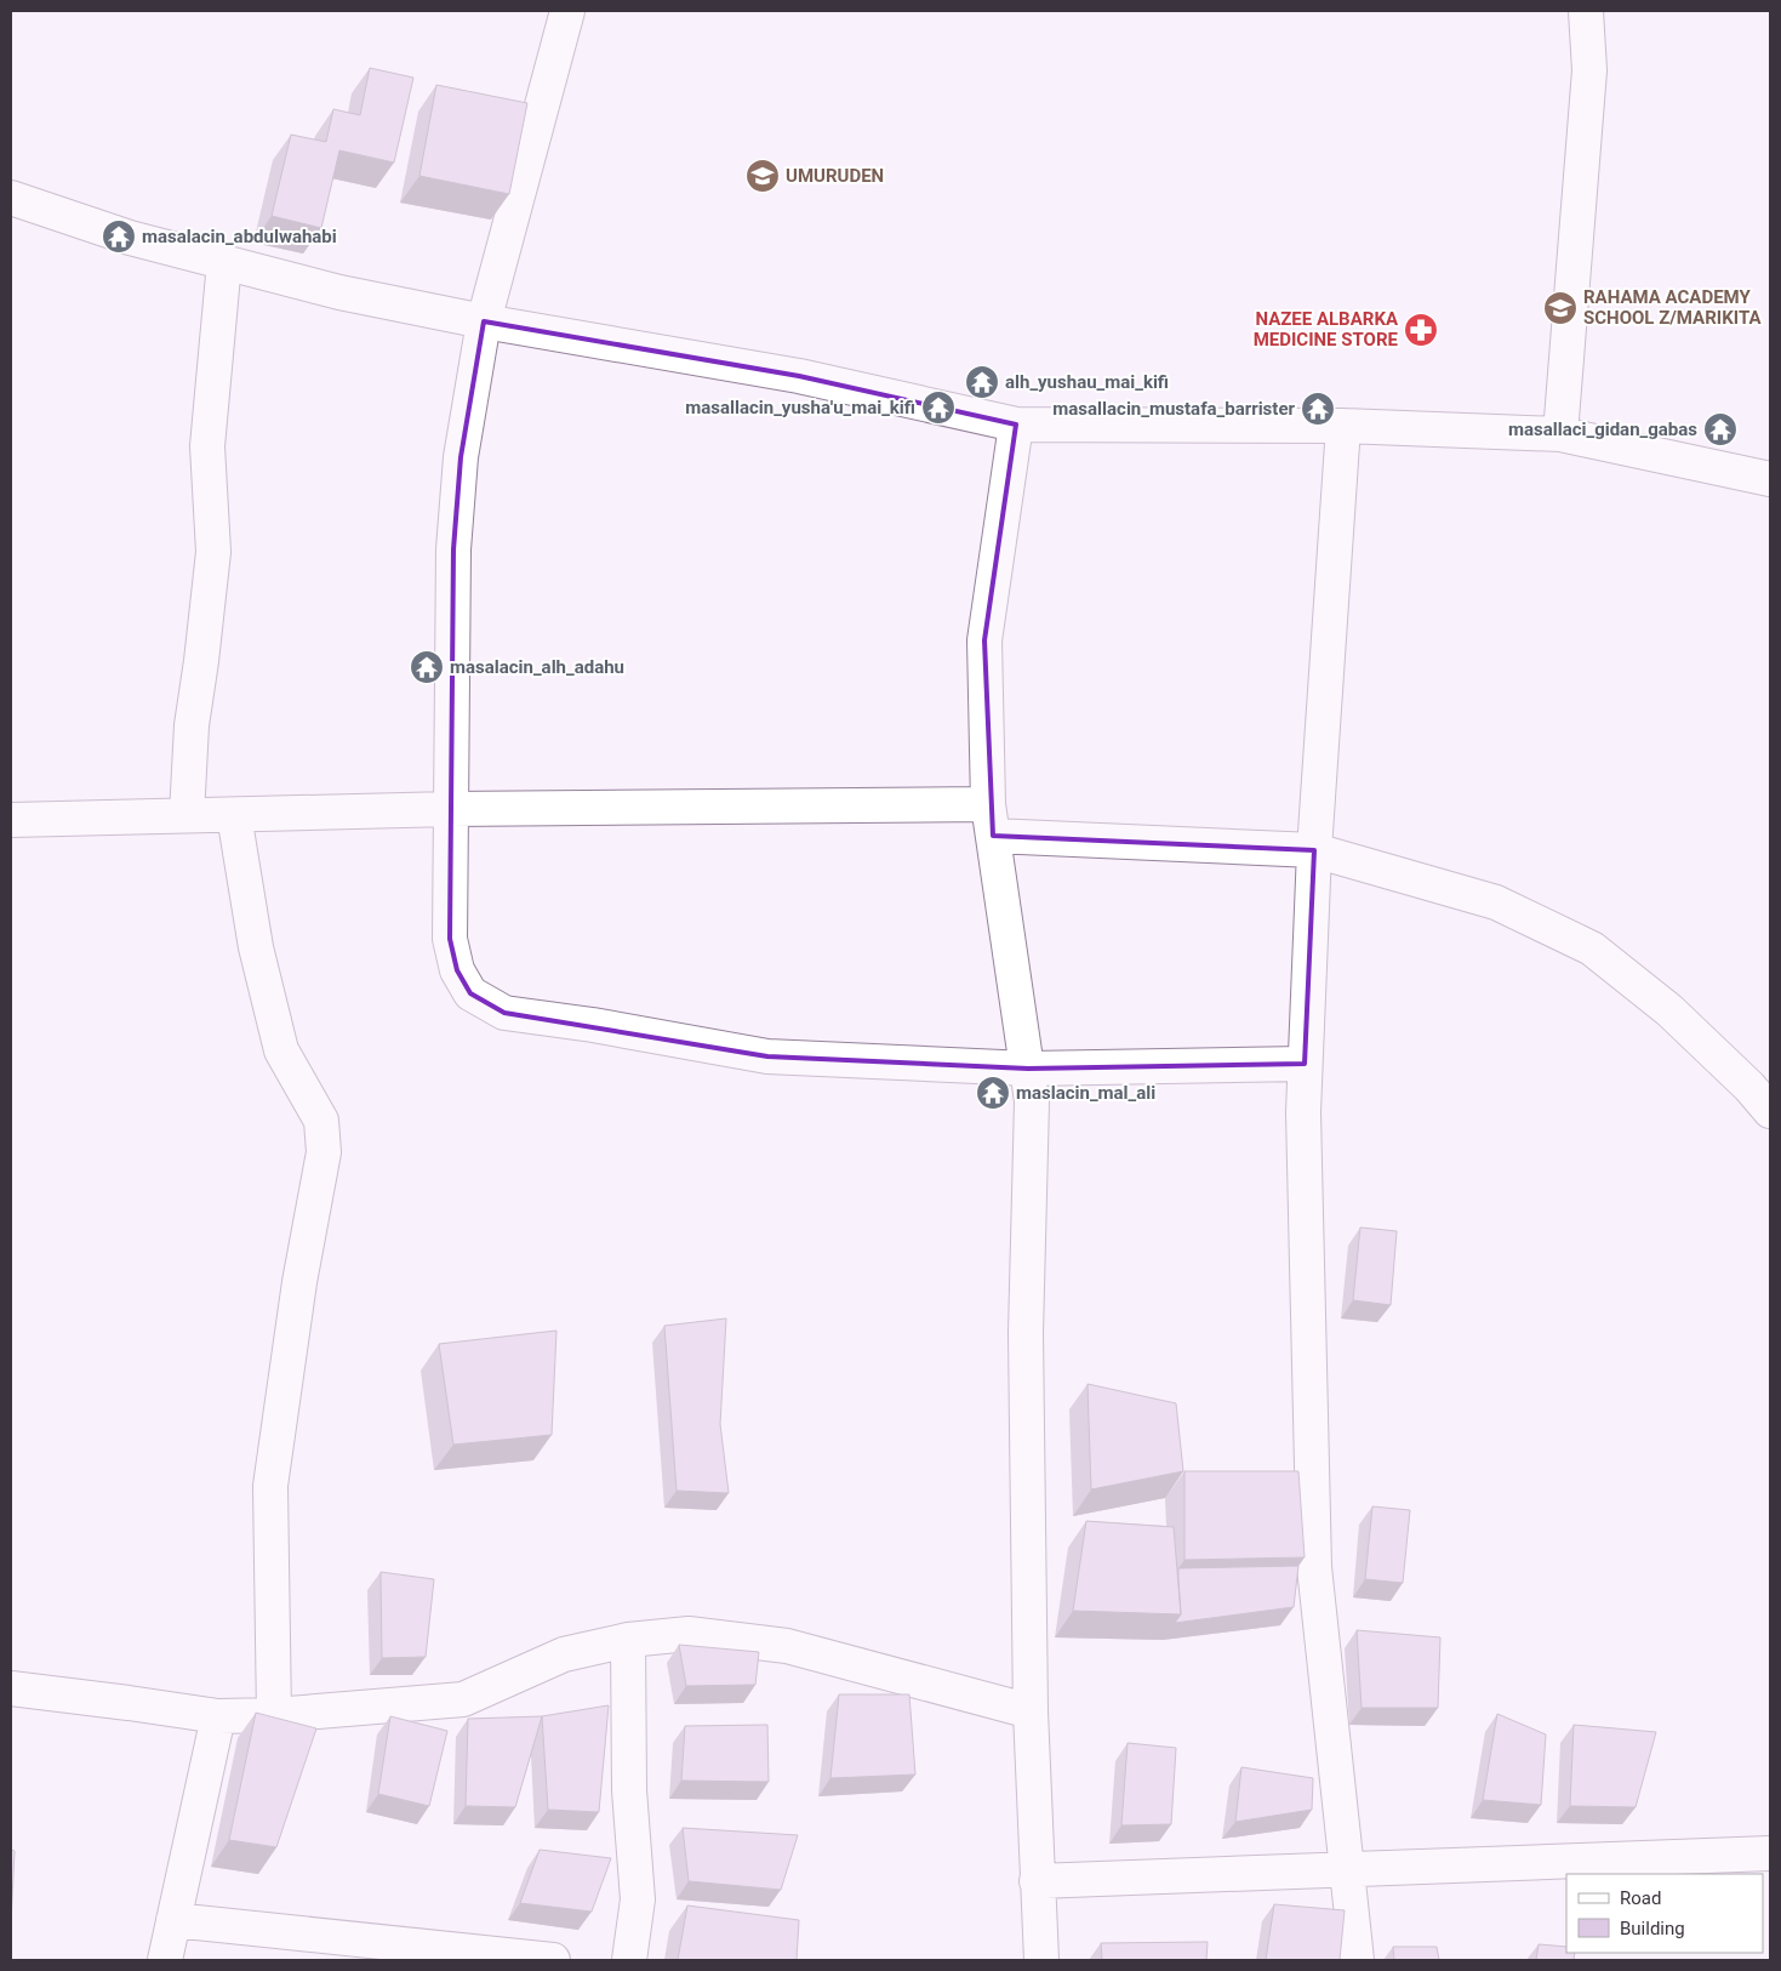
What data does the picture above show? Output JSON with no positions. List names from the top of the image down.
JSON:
{
  "places": {
    "school or university": ["UMURUDEN", "RAHAMA ACADEMY SCHOOL Z/MARIKITA"],
    "temple": [
      "masalacin_abdulwahabi",
      "alh_yushau_mai_kifi",
      "masallacin_yusha'u_mai_kifi",
      "masallacin_mustafa_barrister",
      "masallaci_gidan_gabas",
      "masalacin_alh_adahu",
      "maslacin_mal_ali"
    ],
    "pharmacy": ["NAZEE ALBARKA MEDICINE STORE"]
  },
  "legend": ["Road", "Building"]
}
